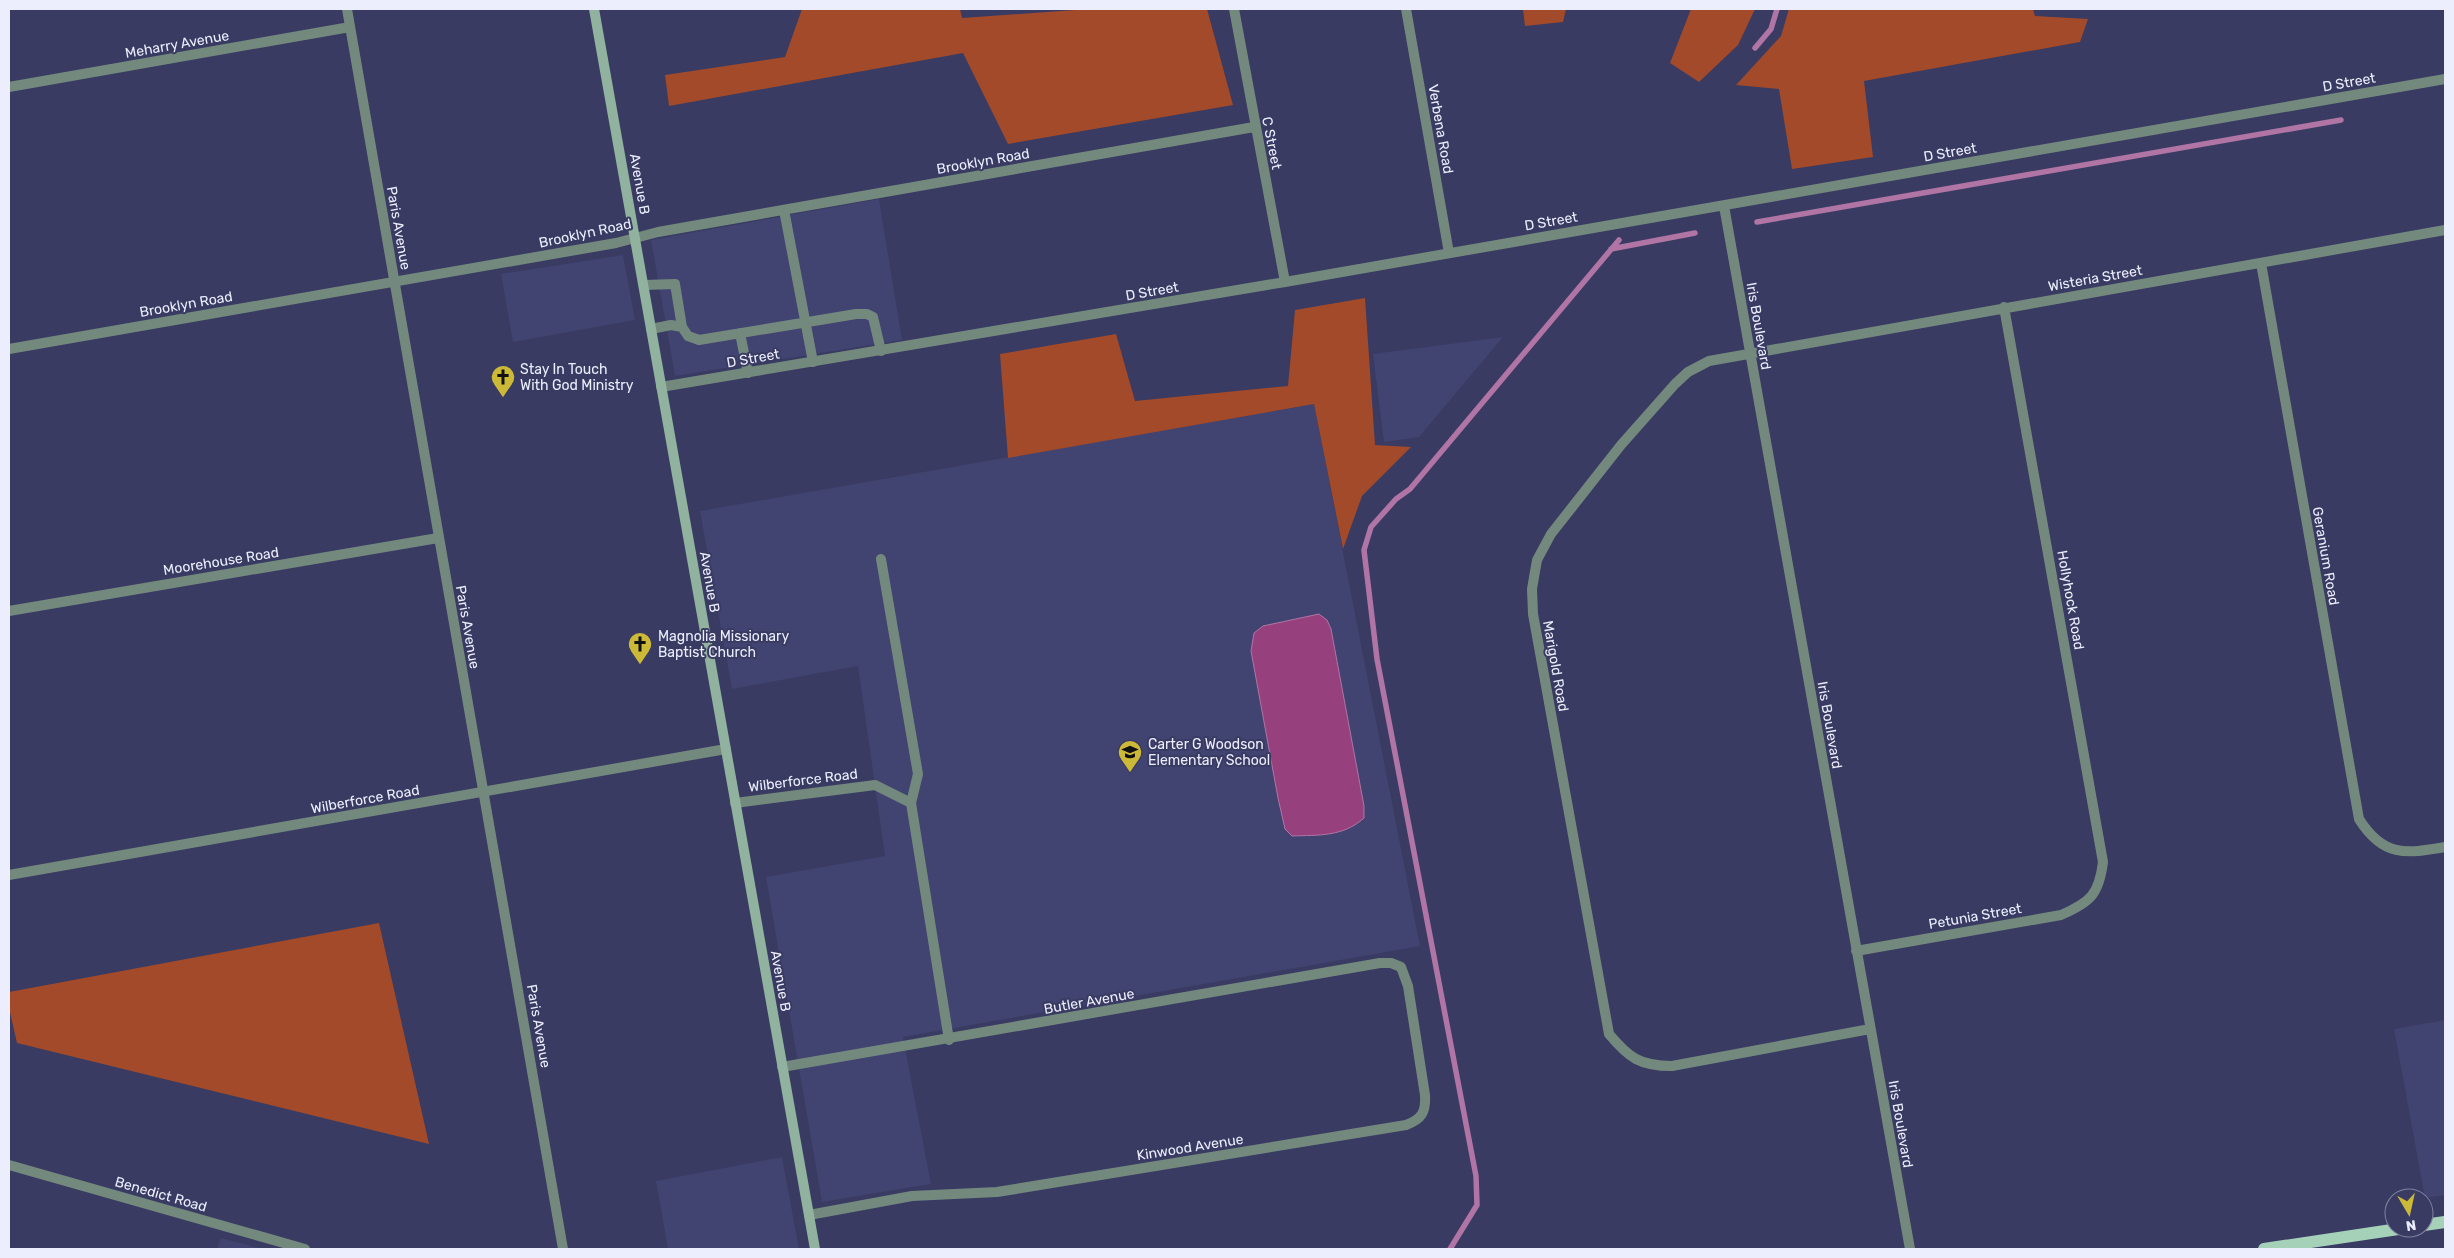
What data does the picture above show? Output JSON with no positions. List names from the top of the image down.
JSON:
{
  "streets": {
    "main road": ["Avenue B"],
    "street": [
      "Meharry Avenue",
      "D Street",
      "Verbena Road",
      "C Street",
      "Brooklyn Road",
      "Paris Avenue",
      "Wisteria Street",
      "Iris Boulevard",
      "Geranium Road",
      "Moorehouse Road",
      "Hollyhock Road",
      "Marigold Road",
      "Wilberforce Road",
      "Petunia Street",
      "Butler Avenue",
      "Kinwood Avenue",
      "Benedict Road"
    ]
  },
  "crossings": [
    ["Meharry Avenue", "Paris Avenue"],
    ["D Street", "Verbena Road"],
    ["D Street", "C Street"],
    ["D Street", "Avenue B"],
    ["D Street", "Iris Boulevard"],
    ["C Street", "Brooklyn Road"],
    ["Brooklyn Road", "Avenue B"],
    ["Brooklyn Road", "Paris Avenue"],
    ["Avenue B", "Wilberforce Road"],
    ["Avenue B", "Butler Avenue"],
    ["Avenue B", "Kinwood Avenue"],
    ["Paris Avenue", "Moorehouse Road"],
    ["Paris Avenue", "Wilberforce Road"],
    ["Wisteria Street", "Iris Boulevard"],
    ["Wisteria Street", "Geranium Road"],
    ["Wisteria Street", "Hollyhock Road"],
    ["Wisteria Street", "Marigold Road"],
    ["Iris Boulevard", "Marigold Road"],
    ["Iris Boulevard", "Petunia Street"],
    ["Hollyhock Road", "Petunia Street"],
    ["Butler Avenue", "Kinwood Avenue"]
  ],
  "places": {
    "church": ["Stay In Touch With God Ministry", "Magnolia Missionary Baptist Church"],
    "school or university": ["Carter G Woodson Elementary School"]
  },
  "north": "bottom"
}
